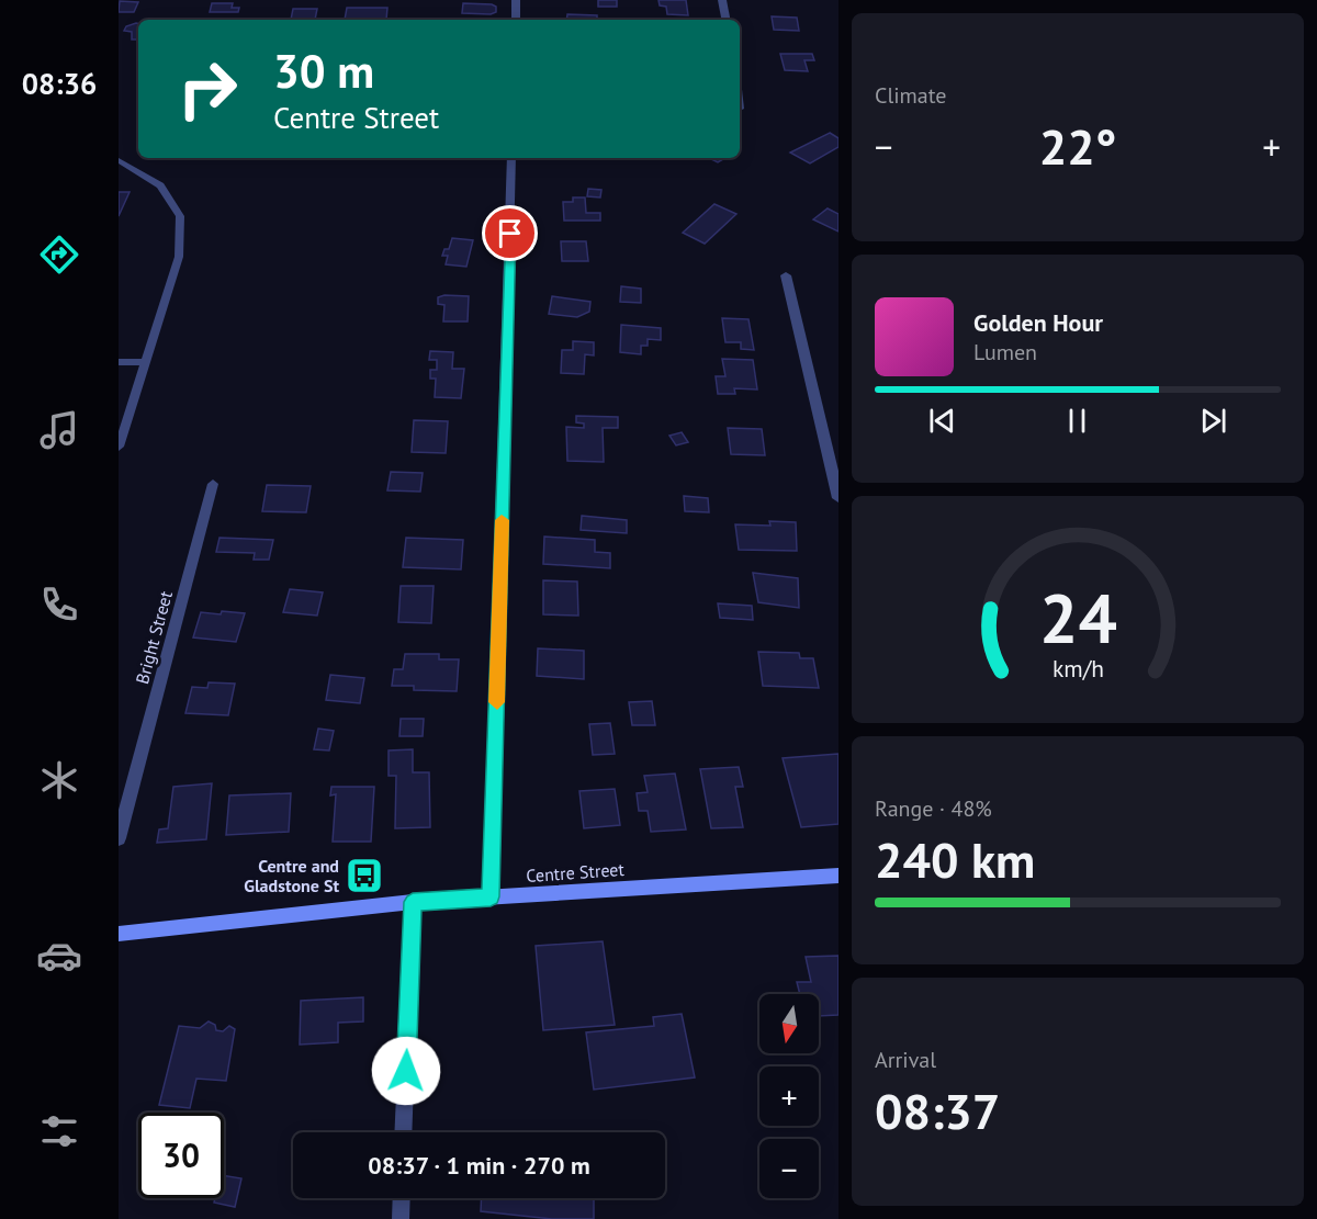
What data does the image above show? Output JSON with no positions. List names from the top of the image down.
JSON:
{
  "streets": {
    "main road": ["Centre Street"],
    "street": ["Bright Street"]
  },
  "places": {
    "bus stop": ["Centre and Gladstone St"]
  },
  "north": "bottom",
  "page": {
    "tabs": "08:36",
    "tile": [
      "Climate",
      ["Range · 48%", "240 km"],
      ["Arrival", "08:37"]
    ],
    "turn": ["30 m", "Centre Street"],
    "heat": ["−", "22°", "+"],
    "song": ["Golden Hour", "Lumen"],
    "map_buttons": ["+", "−"],
    "limit": "30",
    "trip": "08:37 · 1 min · 270 m",
    "gauge": ["24", "km/h"]
  }
}
